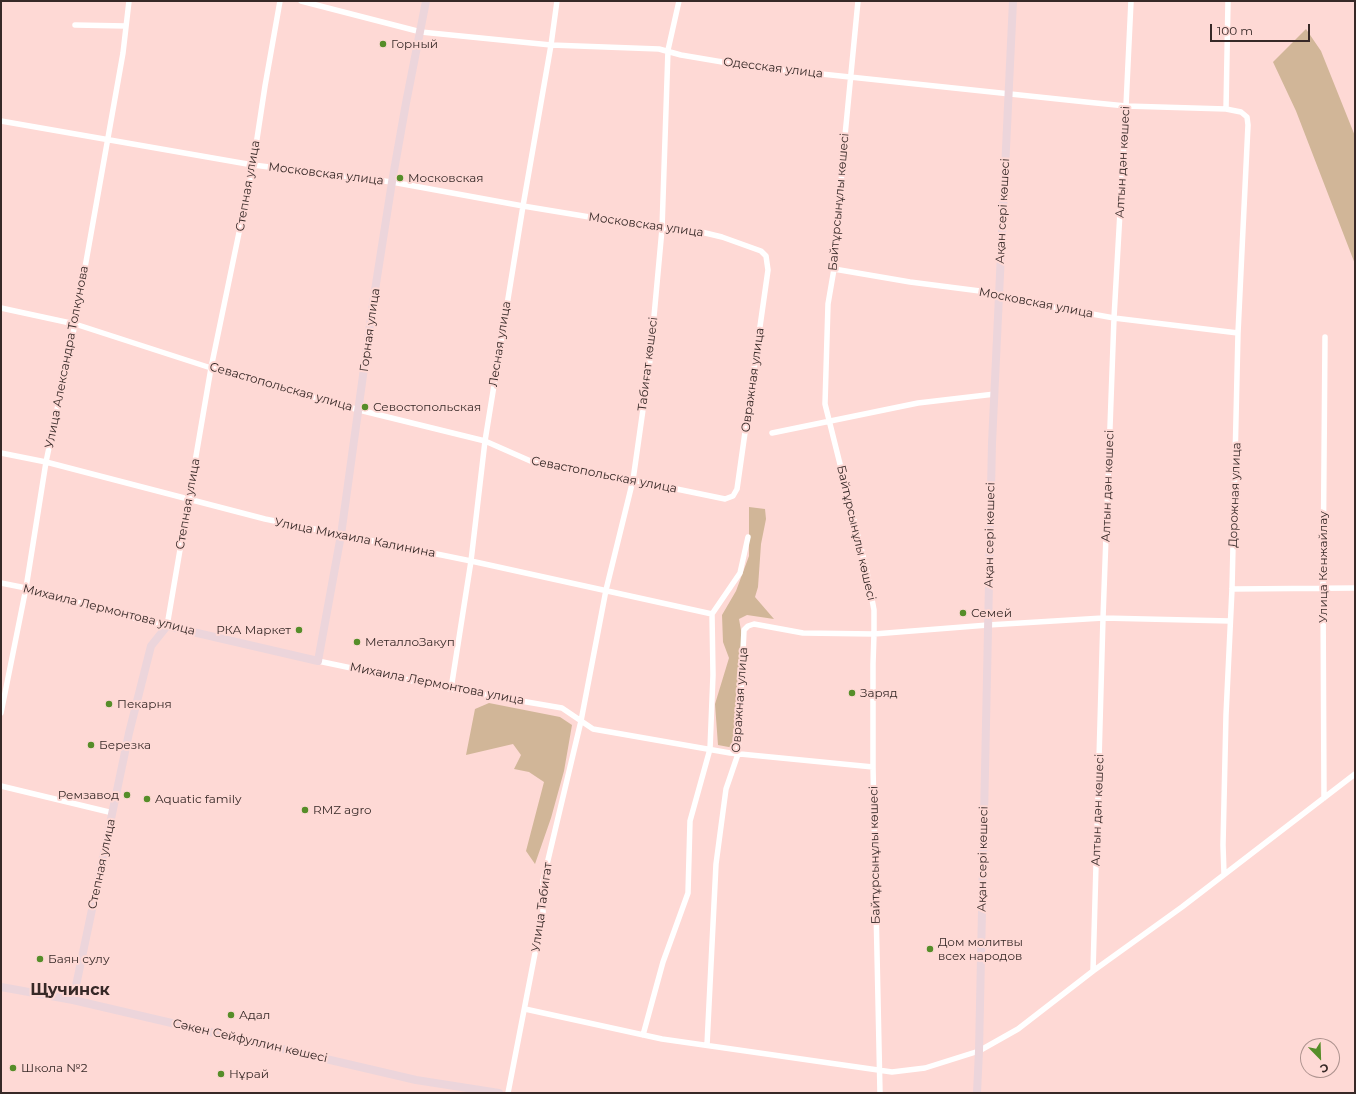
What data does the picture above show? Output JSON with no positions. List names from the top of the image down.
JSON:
{
  "streets": {
    "street": [
      "Одесская улица",
      "Алтын дән көшесі",
      "Московская улица",
      "Степная улица",
      "Байтұрсынұлы көшесі",
      "Ақан сері көшесі",
      "Горная улица",
      "Лесная улица",
      "Улица Александра Толкунова",
      "Табиғат көшесі",
      "Овражная улица",
      "Севастопольская улица",
      "Дорожная улица",
      "Улица Михаила Калинина",
      "Улица Кенжайлау",
      "Михаила Лермонтова улица",
      "Улица Табигат",
      "Сәкен Сейфуллин көшесі"
    ]
  },
  "crossings": [
    ["Одесская улица", "Алтын дән көшесі"],
    ["Одесская улица", "Байтұрсынұлы көшесі"],
    ["Одесская улица", "Ақан сері көшесі"],
    ["Одесская улица", "Горная улица"],
    ["Одесская улица", "Лесная улица"],
    ["Одесская улица", "Табиғат көшесі"],
    ["Одесская улица", "Дорожная улица"],
    ["Алтын дән көшесі", "Московская улица"],
    ["Московская улица", "Степная улица"],
    ["Московская улица", "Байтұрсынұлы көшесі"],
    ["Московская улица", "Ақан сері көшесі"],
    ["Московская улица", "Горная улица"],
    ["Московская улица", "Лесная улица"],
    ["Московская улица", "Улица Александра Толкунова"],
    ["Московская улица", "Табиғат көшесі"],
    ["Московская улица", "Овражная улица"],
    ["Московская улица", "Дорожная улица"],
    ["Степная улица", "Севастопольская улица"],
    ["Степная улица", "Улица Михаила Калинина"],
    ["Степная улица", "Михаила Лермонтова улица"],
    ["Степная улица", "Сәкен Сейфуллин көшесі"],
    ["Байтұрсынұлы көшесі", "Овражная улица"],
    ["Байтұрсынұлы көшесі", "Михаила Лермонтова улица"],
    ["Горная улица", "Севастопольская улица"],
    ["Горная улица", "Улица Михаила Калинина"],
    ["Горная улица", "Михаила Лермонтова улица"],
    ["Лесная улица", "Севастопольская улица"],
    ["Лесная улица", "Улица Михаила Калинина"],
    ["Лесная улица", "Михаила Лермонтова улица"],
    ["Улица Александра Толкунова", "Севастопольская улица"],
    ["Улица Александра Толкунова", "Улица Михаила Калинина"],
    ["Улица Александра Толкунова", "Михаила Лермонтова улица"],
    ["Табиғат көшесі", "Севастопольская улица"],
    ["Табиғат көшесі", "Улица Михаила Калинина"],
    ["Табиғат көшесі", "Михаила Лермонтова улица"],
    ["Табиғат көшесі", "Улица Табигат"],
    ["Овражная улица", "Севастопольская улица"],
    ["Овражная улица", "Михаила Лермонтова улица"],
    ["Михаила Лермонтова улица", "Улица Табигат"]
  ],
  "districts": ["Щучинск"],
  "places": [
    "Горный",
    "Московская",
    "Севостопольская",
    "Семей",
    "РКА Маркет",
    "МеталлоЗакуп",
    "Заряд",
    "Пекарня",
    "Березка",
    "Ремзавод",
    "Aquatic family",
    "RMZ agro",
    "Дом молитвы всех народов",
    "Баян сулу",
    "Адал",
    "Школа №2",
    "Нұрай"
  ],
  "scale_bar": "100 m",
  "north": "bottom right"
}
